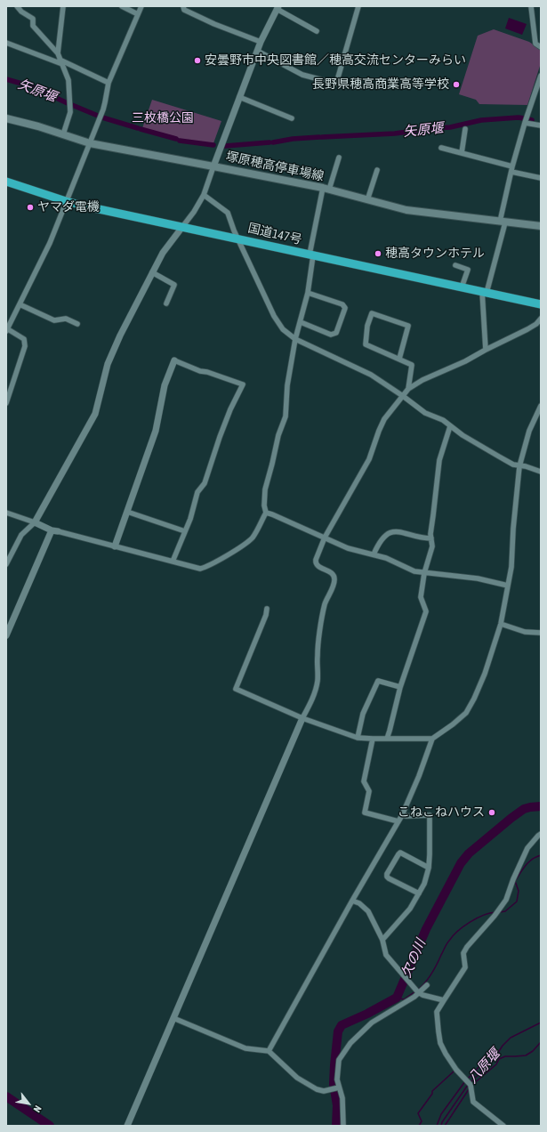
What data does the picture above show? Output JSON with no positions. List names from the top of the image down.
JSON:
{
  "streets": {
    "highway": ["国道147号"],
    "main road": ["塚原穂高停車場線"]
  },
  "water": ["矢原堰", "欠の川", "八原堰"],
  "parks": ["三枚橋公園"],
  "places": [
    "安曇野市中央図書館／穂高交流センターみらい",
    "長野県穂高商業高等学校",
    "ヤマダ電機",
    "穂高タウンホテル",
    "こねこねハウス"
  ],
  "north": "bottom right"
}
